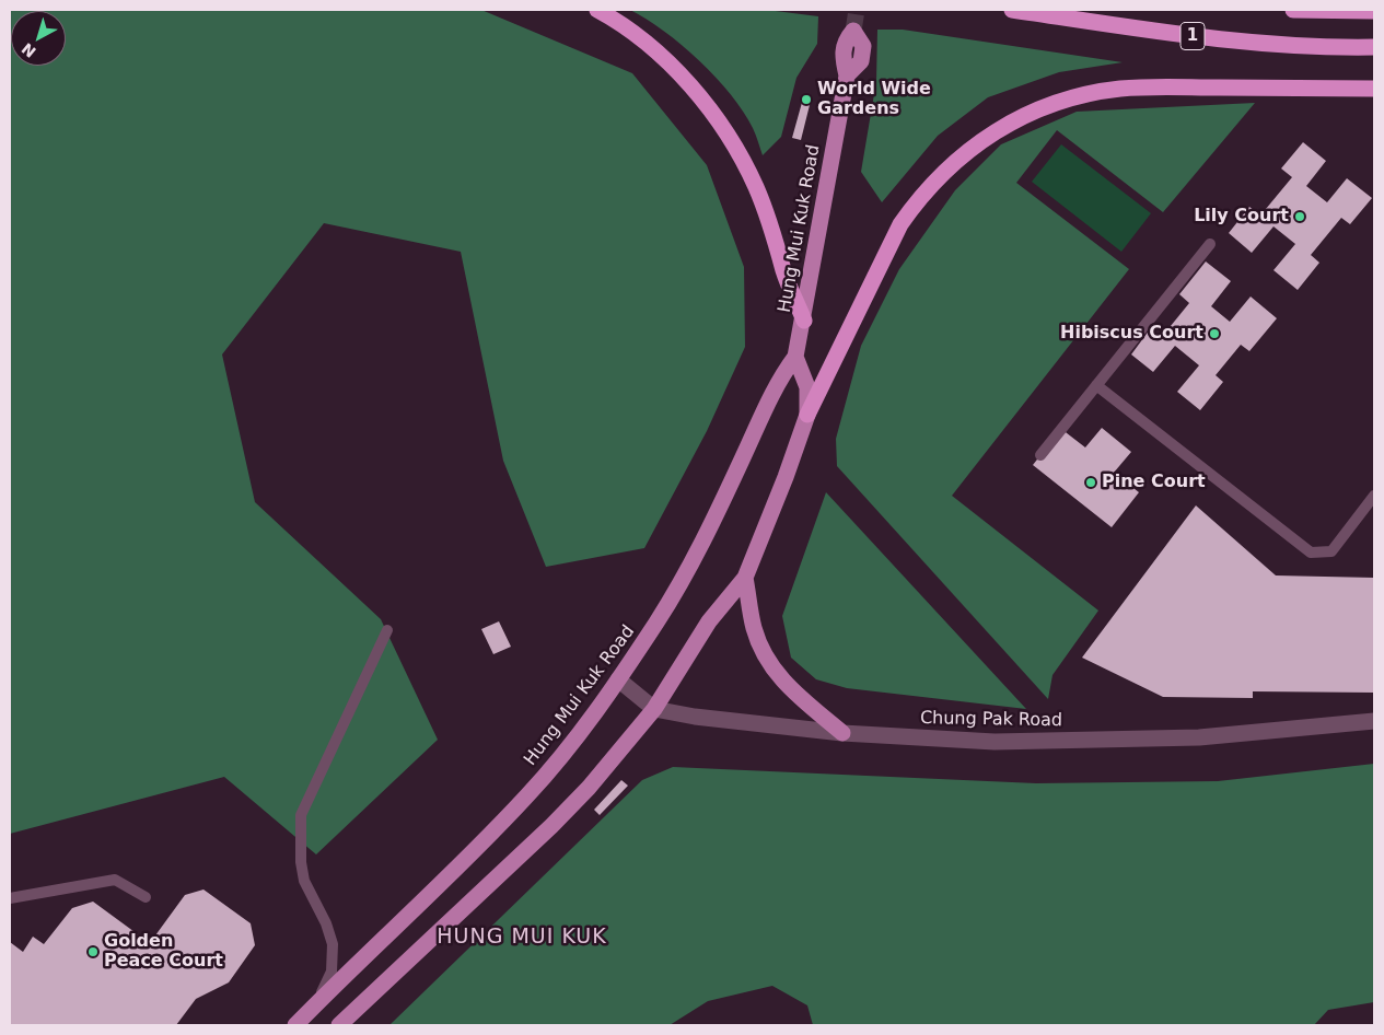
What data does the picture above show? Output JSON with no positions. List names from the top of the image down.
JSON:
{
  "streets": {
    "highway": ["1"],
    "main road": ["Hung Mui Kuk Road"],
    "street": ["Chung Pak Road"]
  },
  "crossings": [
    ["Hung Mui Kuk Road", "Chung Pak Road"]
  ],
  "districts": ["HUNG MUI KUK"],
  "places": [
    "World Wide Gardens",
    "Lily Court",
    "Hibiscus Court",
    "Pine Court",
    "Golden Peace Court"
  ],
  "north": "bottom left"
}
